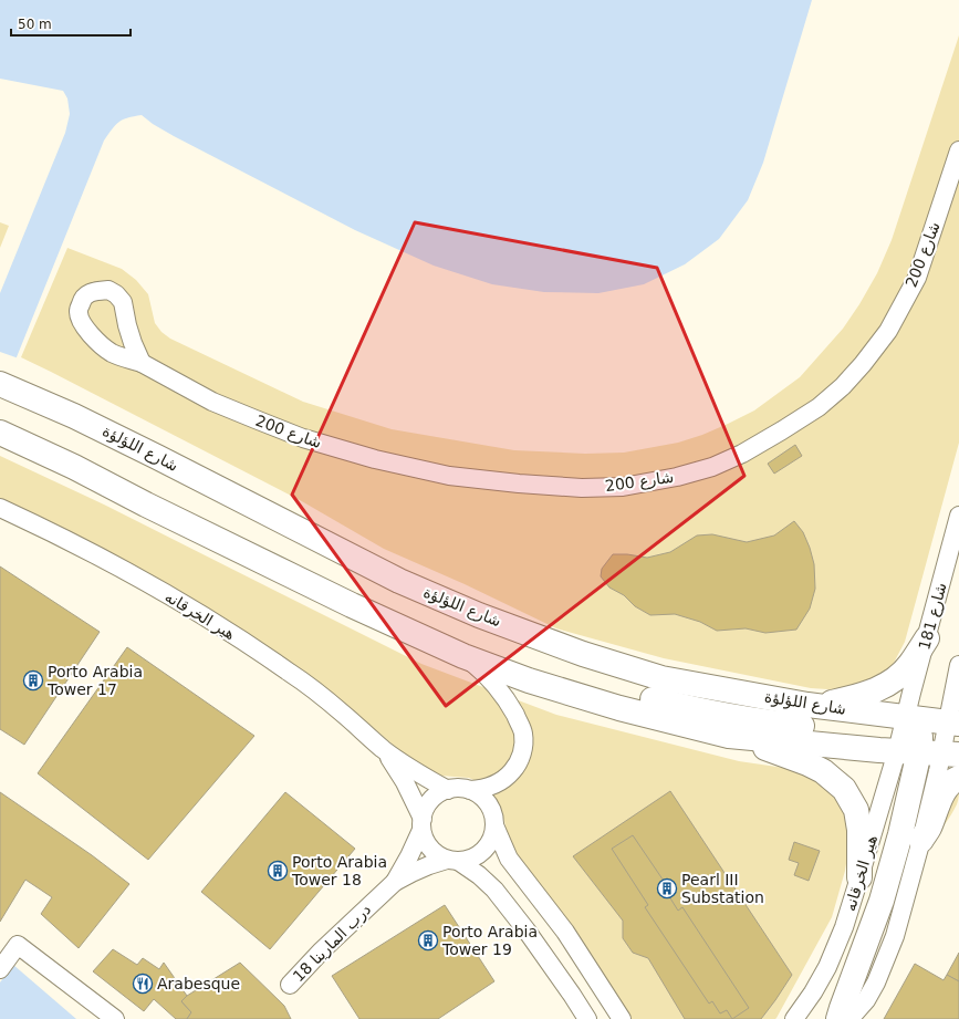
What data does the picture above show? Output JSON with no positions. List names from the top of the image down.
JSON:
{
  "streets": {
    "main road": ["شارع اللؤلؤة"],
    "street": [
      "شارع 200",
      "هير الخرقانه",
      "شارع 181",
      "درب المارينا 18"
    ]
  },
  "crossings": [
    ["شارع اللؤلؤة", "هير الخرقانه"],
    ["شارع اللؤلؤة", "شارع 181"],
    ["هير الخرقانه", "شارع 181"],
    ["هير الخرقانه", "درب المارينا 18"]
  ],
  "places": {
    "building": [
      "Porto Arabia Tower 17",
      "Porto Arabia Tower 18",
      "Pearl III Substation",
      "Porto Arabia Tower 19"
    ],
    "restaurant": ["Arabesque"]
  },
  "scale_bar": "50 m"
}
